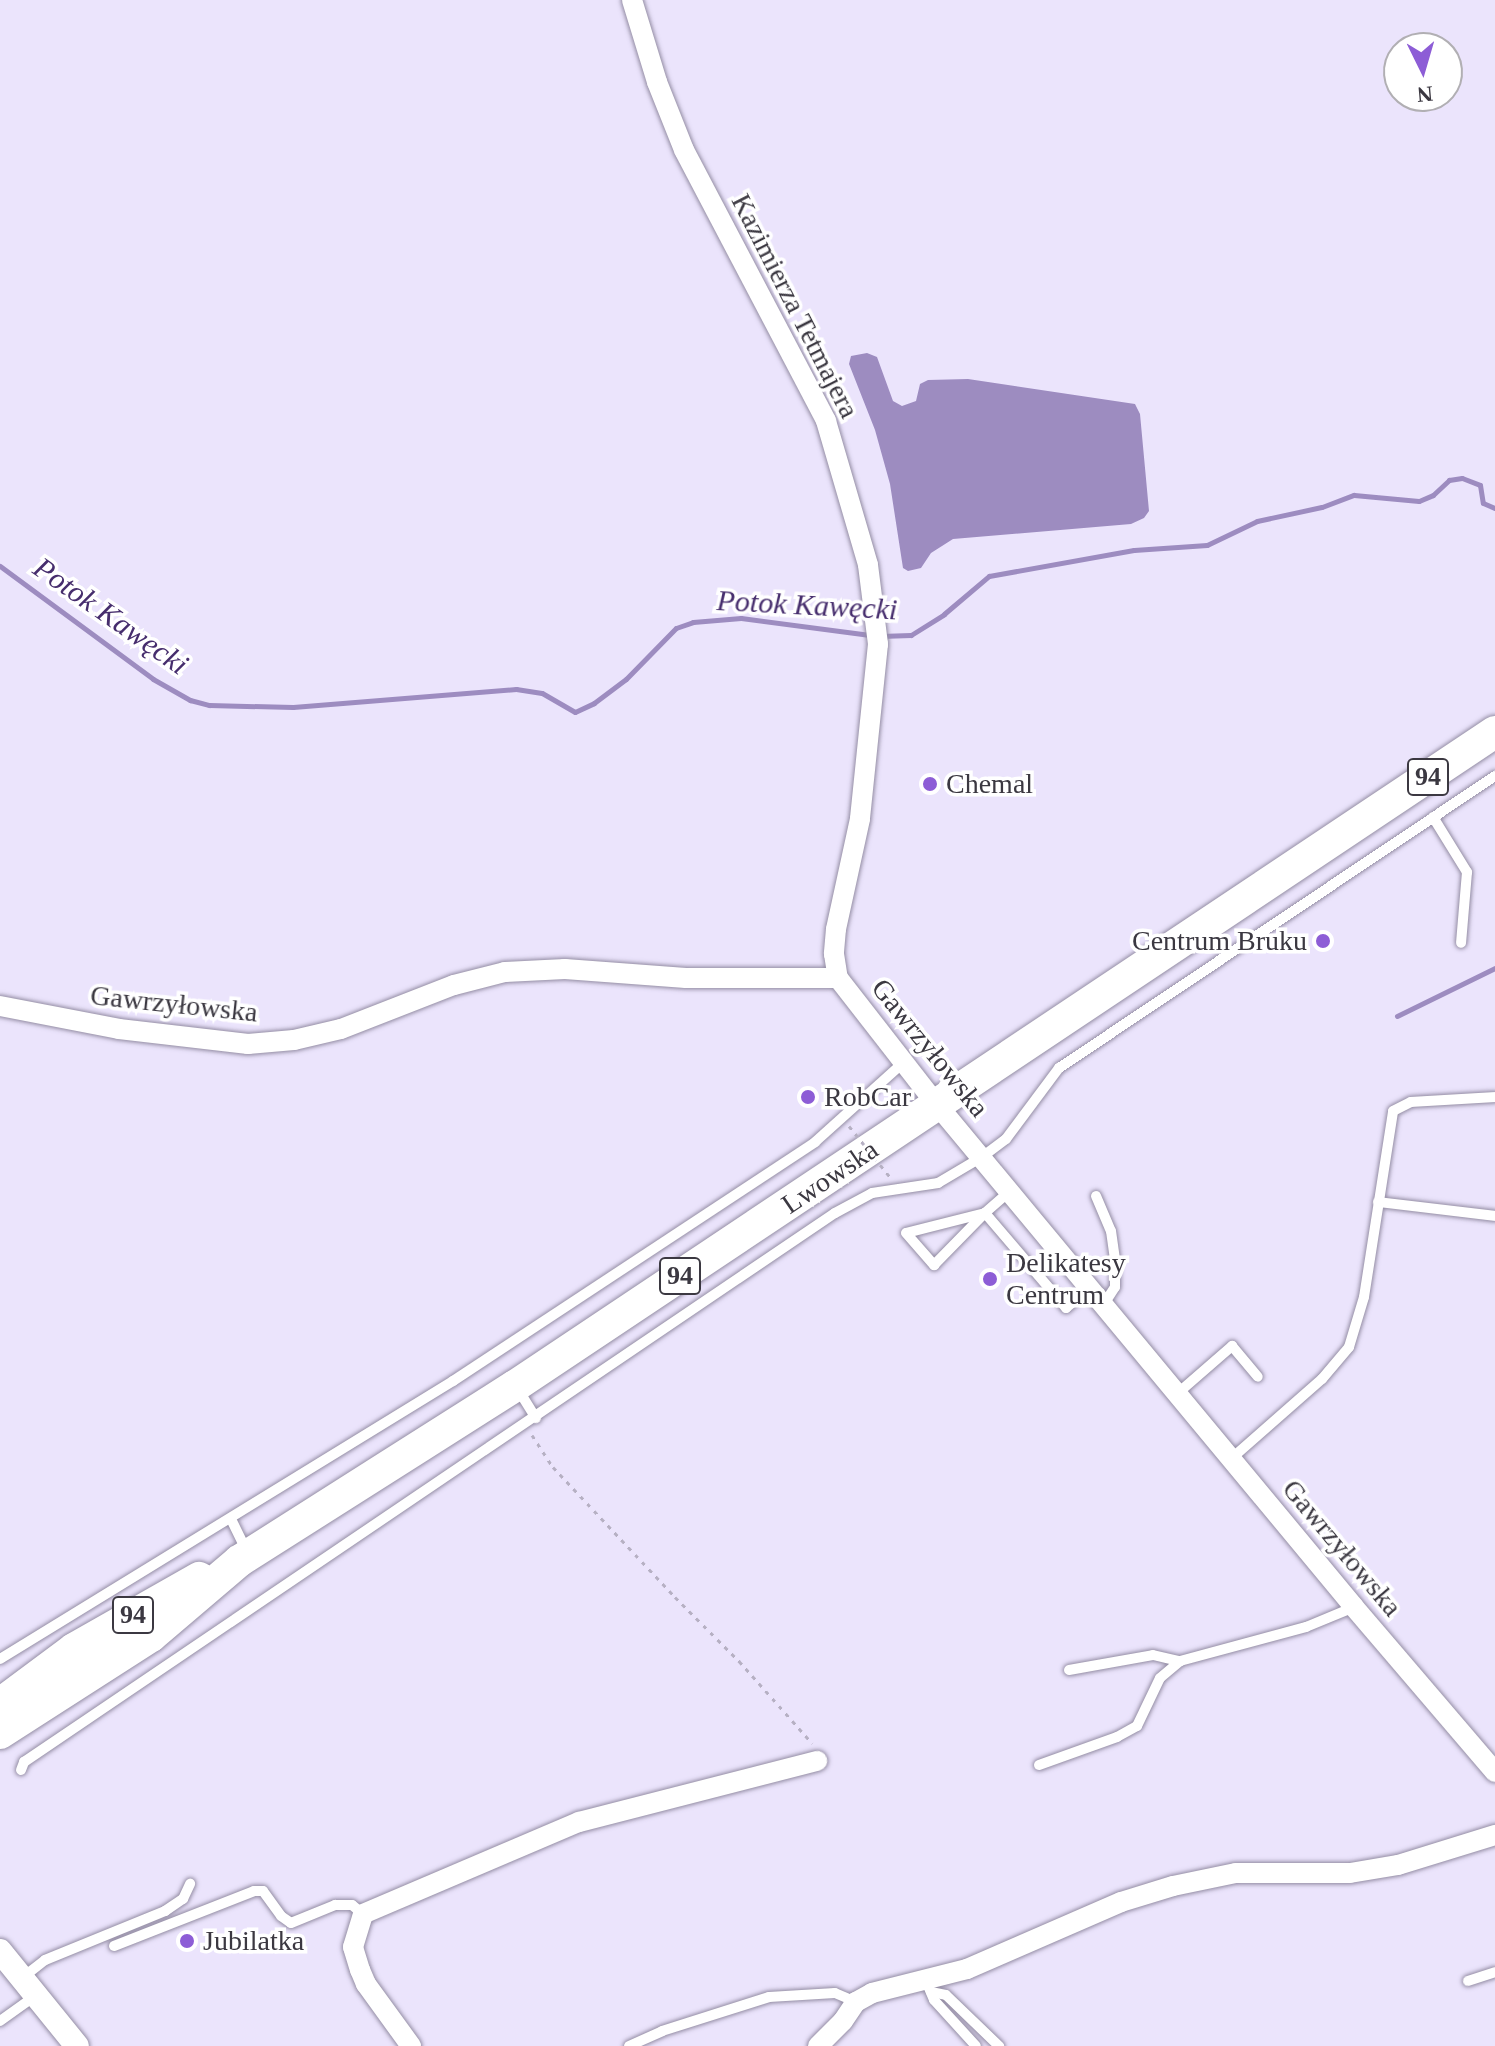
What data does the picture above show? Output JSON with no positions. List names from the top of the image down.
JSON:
{
  "streets": {
    "main road": ["94", "Lwowska"],
    "street": ["Kazimierza Tetmajera", "Gawrzyłowska"]
  },
  "crossings": [
    ["Kazimierza Tetmajera", "Gawrzyłowska"],
    ["Gawrzyłowska", "Lwowska"]
  ],
  "water": ["Potok Kawęcki"],
  "places": [
    "Chemal",
    "Centrum Bruku",
    "RobCar",
    "Delikatesy Centrum",
    "Jubilatka"
  ],
  "north": "bottom"
}
